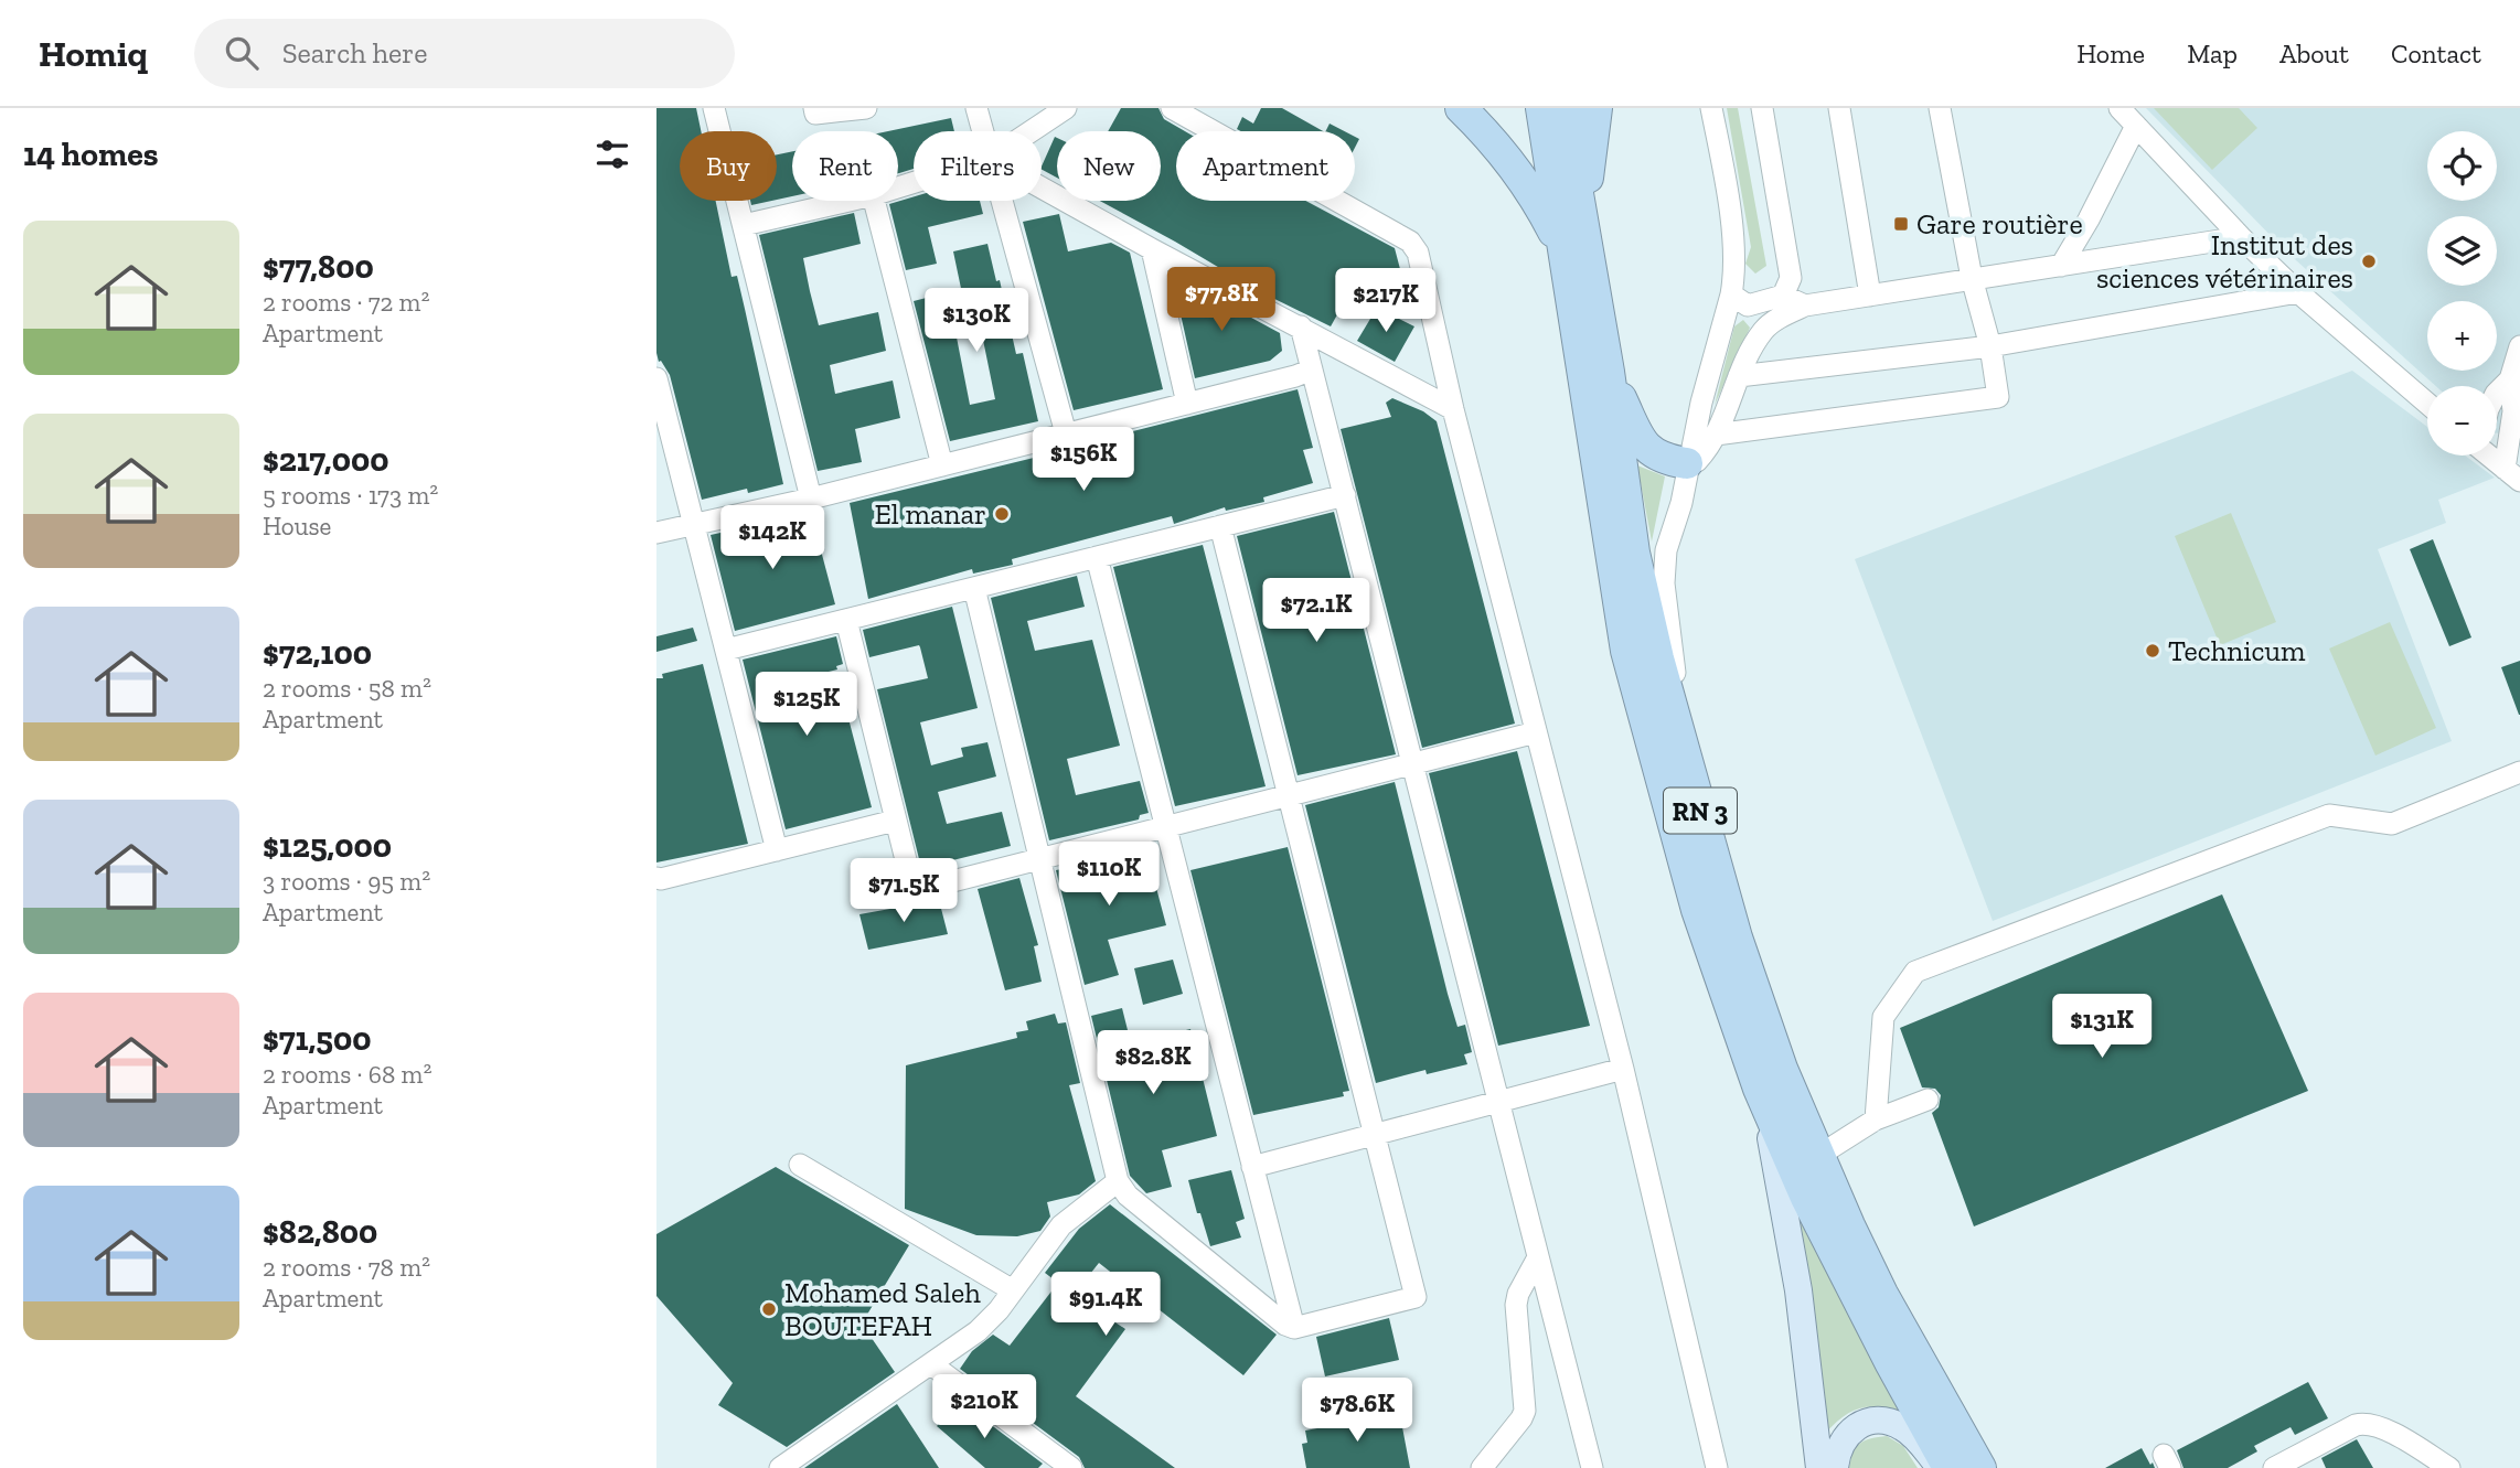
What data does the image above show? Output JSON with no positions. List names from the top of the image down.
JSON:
{
  "streets": {
    "highway": ["RN 3"]
  },
  "places": {
    "transit": ["Gare routière"],
    "other": [
      "Institut des sciences vétérinaires",
      "El manar",
      "Technicum",
      "Mohamed Saleh BOUTEFAH"
    ]
  },
  "page": {
    "header": "Homiq",
    "search": "Search here",
    "nav": [
      "Home",
      "Map",
      "About",
      "Contact"
    ],
    "heading": "14 homes",
    "map_buttons": ["+", "−"],
    "chip": [
      "Buy",
      "Rent",
      "Filters",
      "New",
      "Apartment"
    ],
    "list": [
      {
        "name": "$77,800",
        "note": "2 rooms · 72 m² · Apartment"
      },
      {
        "name": "$217,000",
        "note": "5 rooms · 173 m² · House"
      },
      {
        "name": "$72,100",
        "note": "2 rooms · 58 m² · Apartment"
      },
      {
        "name": "$125,000",
        "note": "3 rooms · 95 m² · Apartment"
      },
      {
        "name": "$71,500",
        "note": "2 rooms · 68 m² · Apartment"
      },
      {
        "name": "$82,800",
        "note": "2 rooms · 78 m² · Apartment"
      }
    ],
    "price": [
      "$77.8K",
      "$217K",
      "$130K",
      "$156K",
      "$142K",
      "$72.1K",
      "$125K",
      "$110K",
      "$71.5K",
      "$131K",
      "$82.8K",
      "$91.4K",
      "$210K",
      "$78.6K"
    ]
  }
}
